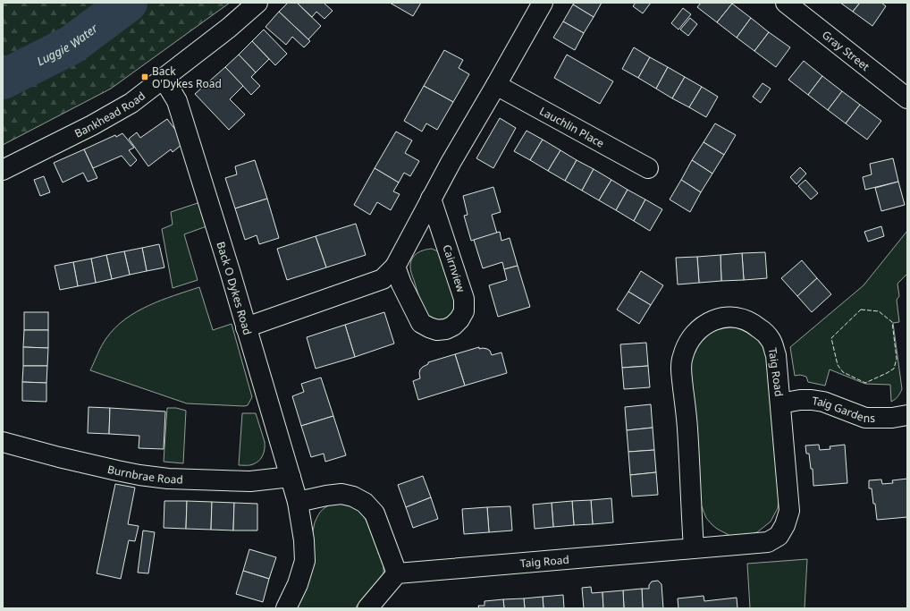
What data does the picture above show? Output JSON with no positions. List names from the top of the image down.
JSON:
{
  "streets": {
    "street": [
      "Gray Street",
      "Bankhead Road",
      "Lauchlin Place",
      "Cairnview",
      "Back O Dykes Road",
      "Taig Road",
      "Taig Gardens",
      "Burnbrae Road"
    ]
  },
  "crossings": [
    ["Bankhead Road", "Back O Dykes Road"],
    ["Back O Dykes Road", "Burnbrae Road"],
    ["Taig Road", "Taig Gardens"]
  ],
  "water": ["Luggie Water"],
  "places": {
    "transit": ["Back O'Dykes Road"]
  }
}
